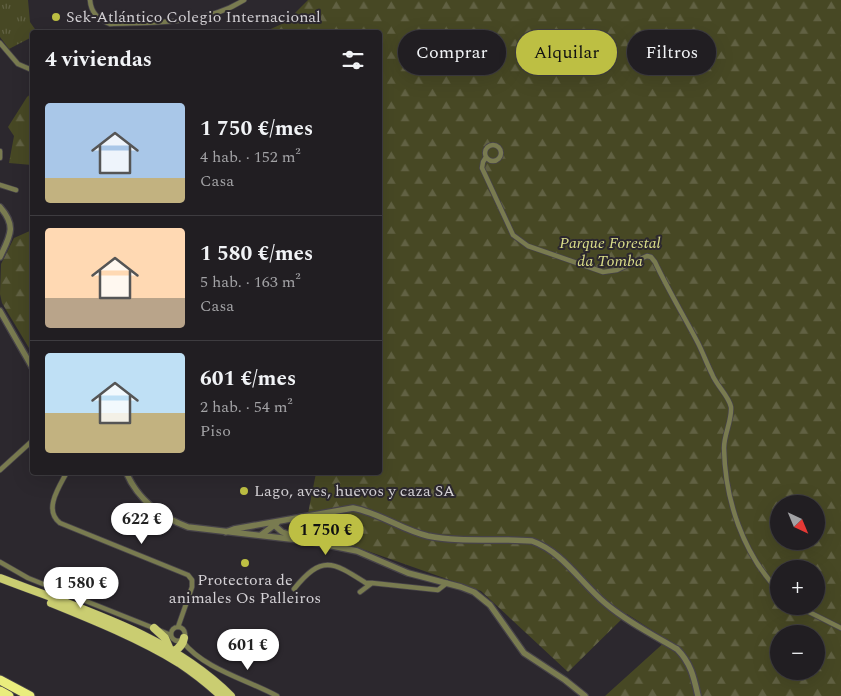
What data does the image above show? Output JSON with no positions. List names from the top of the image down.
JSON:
{
  "parks": ["Parque Forestal da Tomba"],
  "places": ["Sek-Atlántico Colegio Internacional", "Lago, aves, huevos y caza SA", "Protectora de animales Os Palleiros"],
  "north": "bottom right",
  "page": {
    "chip": ["Comprar", "Alquilar", "Filtros"],
    "heading": "4 viviendas",
    "list": [
      {
        "name": "1 750 €/mes",
        "note": "4 hab. · 152 m² · Casa"
      },
      {
        "name": "1 580 €/mes",
        "note": "5 hab. · 163 m² · Casa"
      },
      {
        "name": "601 €/mes",
        "note": "2 hab. · 54 m² · Piso"
      }
    ],
    "map_buttons": ["+", "−"],
    "price": [
      "622 €",
      "1 750 €",
      "1 580 €",
      "601 €"
    ]
  }
}
